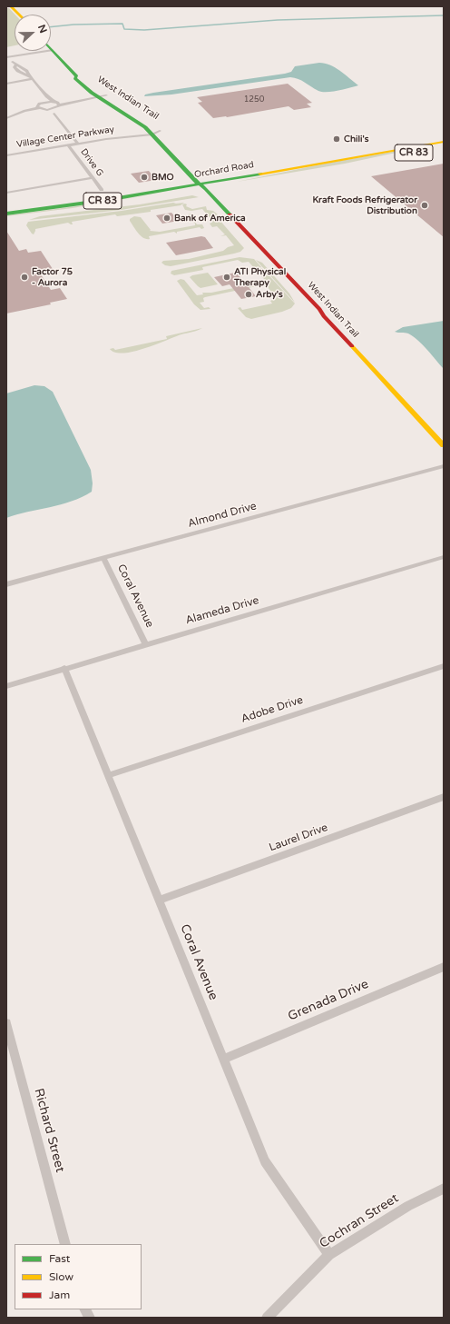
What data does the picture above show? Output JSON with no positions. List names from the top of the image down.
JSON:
{
  "streets": {
    "main road": ["West Indian Trail", "CR 83", "Orchard Road"],
    "street": [
      "Village Center Parkway",
      "Drive G",
      "Almond Drive",
      "Coral Avenue",
      "Alameda Drive",
      "Adobe Drive",
      "Laurel Drive",
      "Grenada Drive",
      "Richard Street",
      "Cochran Street"
    ]
  },
  "crossings": [
    ["West Indian Trail", "Village Center Parkway"],
    ["West Indian Trail", "Orchard Road"],
    ["Village Center Parkway", "Drive G"],
    ["Almond Drive", "Coral Avenue"],
    ["Coral Avenue", "Alameda Drive"],
    ["Coral Avenue", "Adobe Drive"],
    ["Coral Avenue", "Laurel Drive"],
    ["Coral Avenue", "Grenada Drive"],
    ["Coral Avenue", "Cochran Street"]
  ],
  "places": [
    "Chili's",
    "BMO",
    "Kraft Foods Refrigerator Distribution",
    "Bank of America",
    "Factor 75 - Aurora",
    "ATI Physical Therapy",
    "Arby's"
  ],
  "house_numbers": ["1250"],
  "legend": ["Fast", "Slow", "Jam"],
  "north": "right"
}
